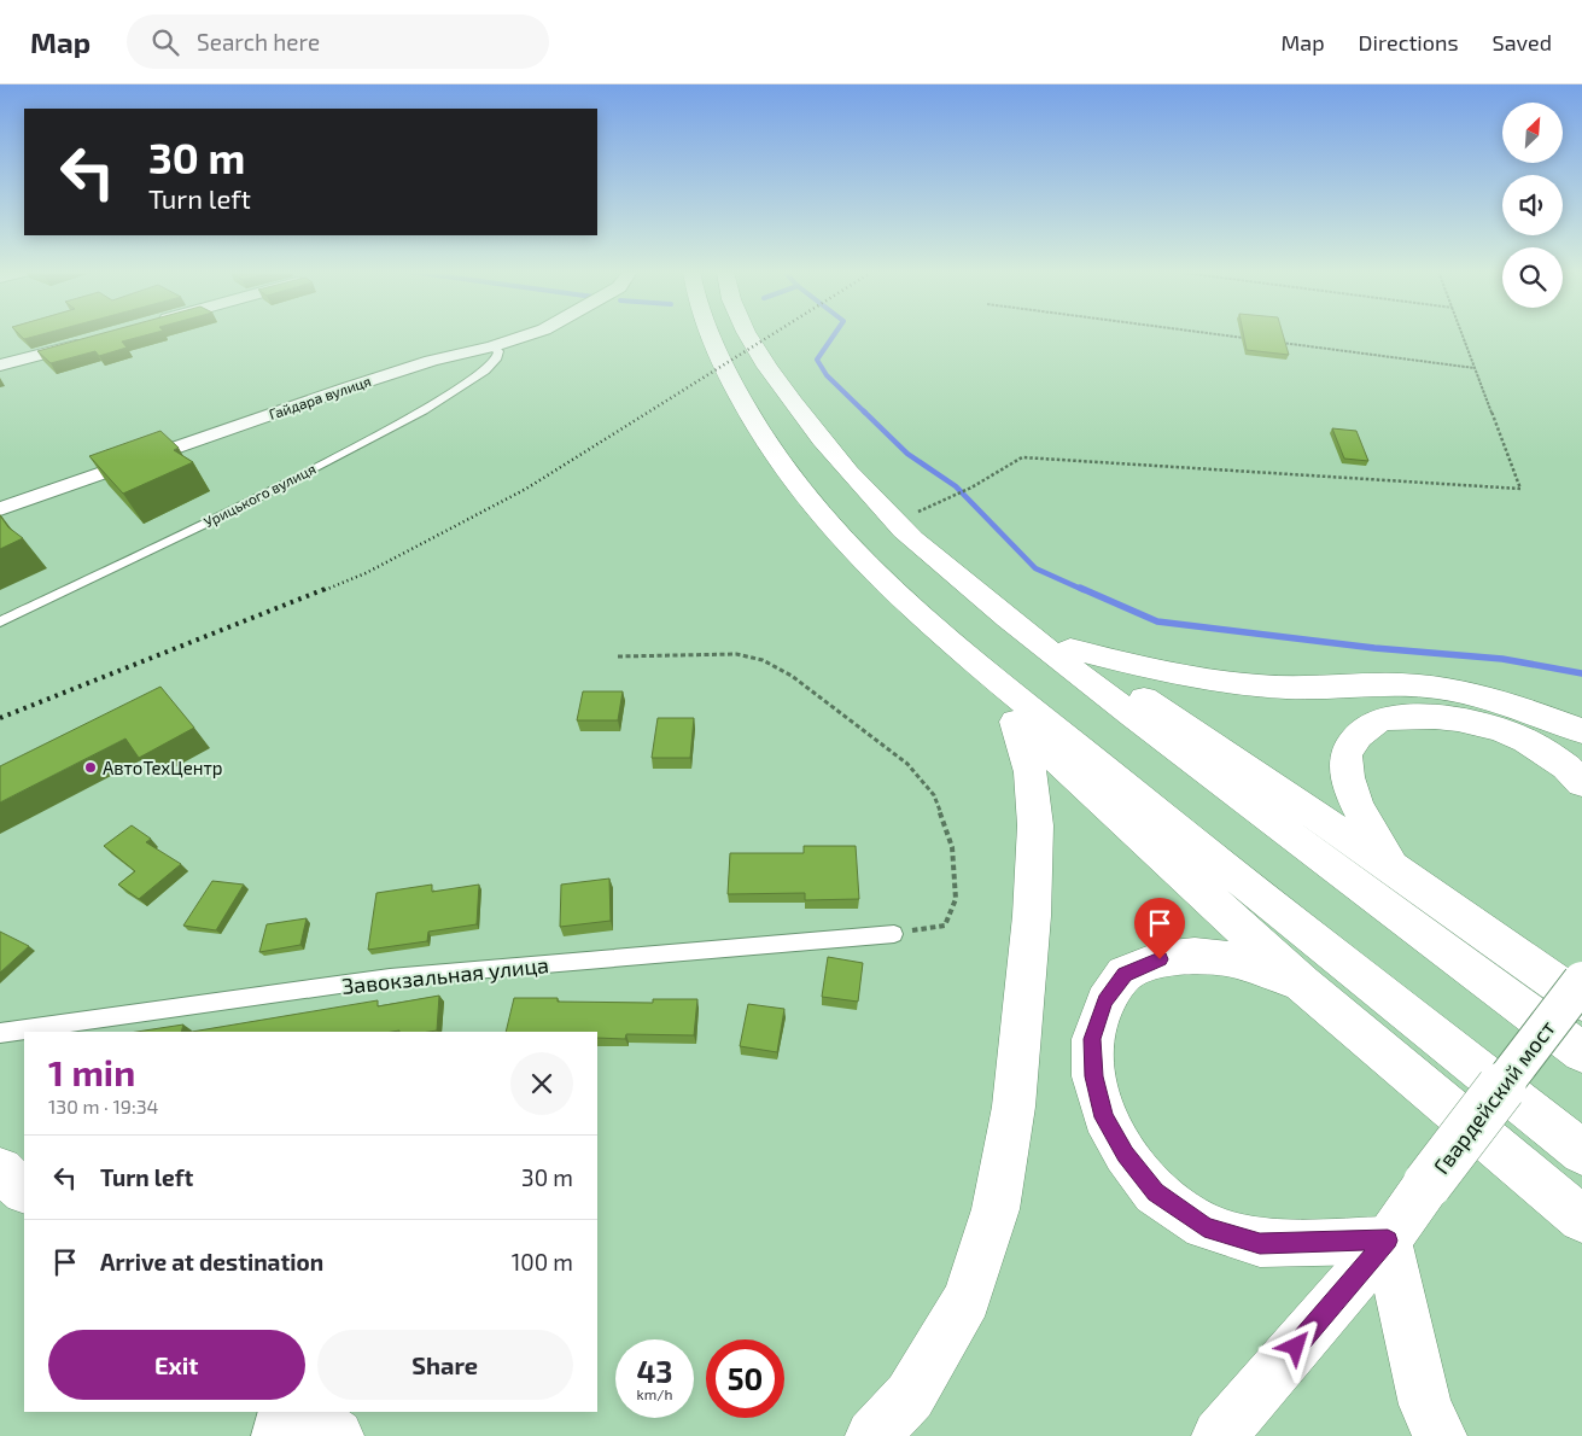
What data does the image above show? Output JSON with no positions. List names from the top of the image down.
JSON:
{
  "streets": {
    "main road": ["Гвардейский мост"],
    "street": ["Гайдара вулиця"],
    "lane": ["Урицького вулиця", "Завокзальная улица"]
  },
  "crossings": [
    ["Гайдара вулиця", "Урицького вулиця"]
  ],
  "places": ["АвтоТехЦентр"],
  "north": "top right",
  "page": {
    "header": "Map",
    "search": "Search here",
    "nav": ["Map", "Directions", "Saved"],
    "turn": ["30 m", "Turn left"],
    "heading": ["1 min", "130 m · 19:34"],
    "list": [
      {
        "name": "Turn left",
        "value": "30 m"
      },
      {
        "name": "Arrive at destination",
        "value": "100 m"
      }
    ],
    "buttons": ["Exit", "Share"],
    "speed": "43 km/h",
    "limit": "50"
  }
}
